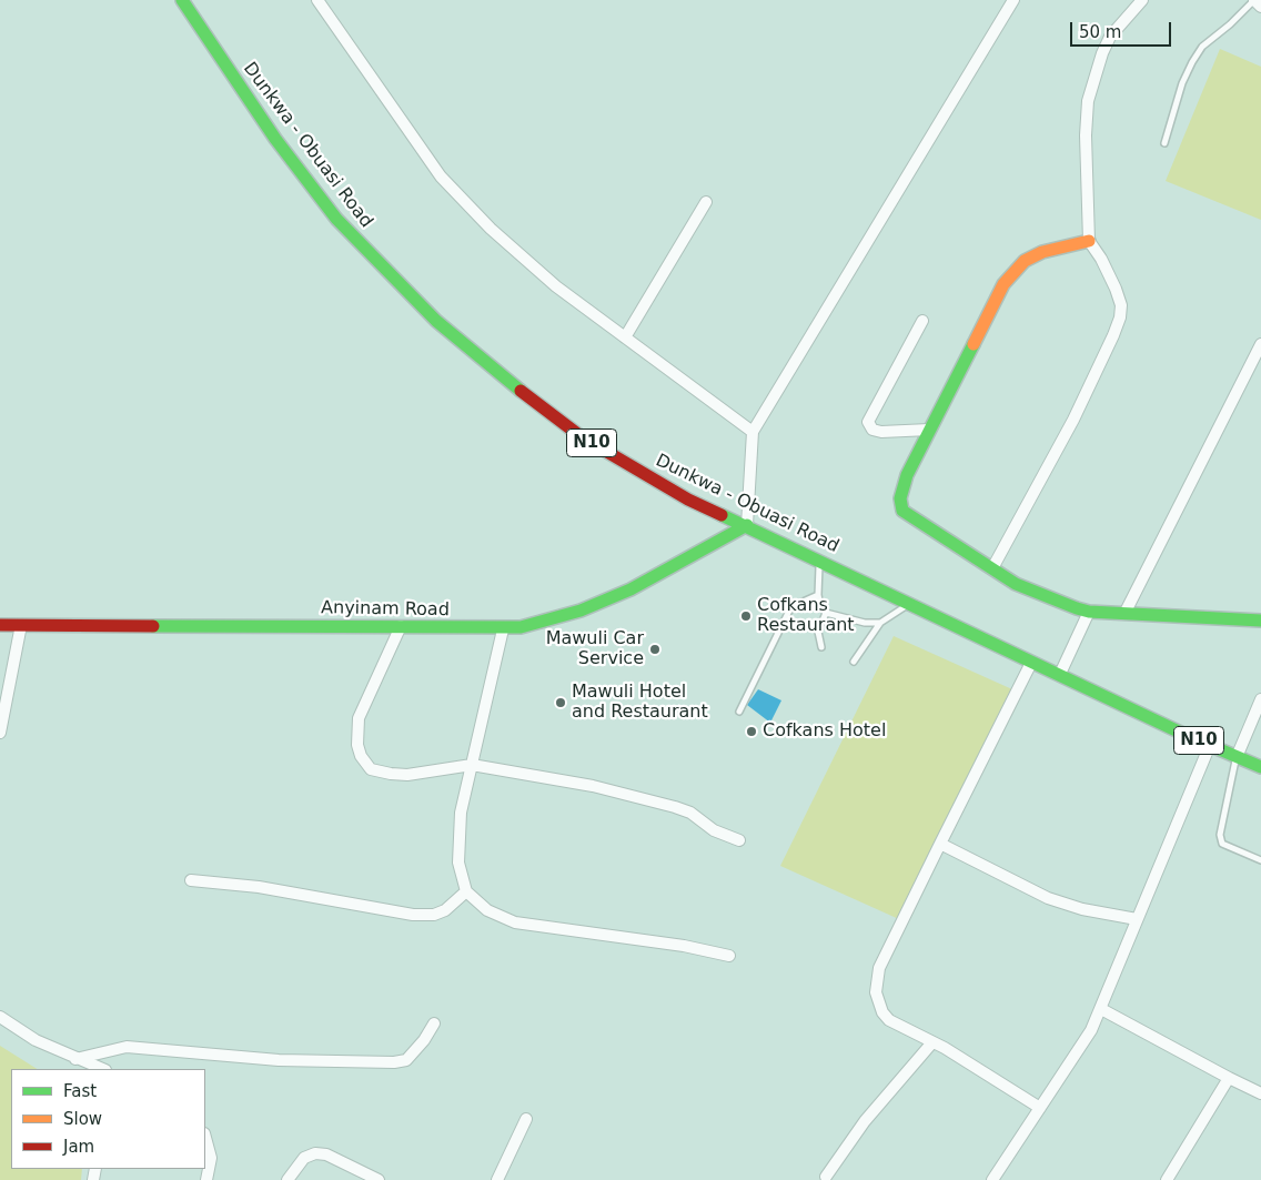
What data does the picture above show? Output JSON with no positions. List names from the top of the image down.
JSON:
{
  "streets": {
    "street": ["Dunkwa - Obuasi Road", "N10", "Anyinam Road"]
  },
  "crossings": [
    ["Dunkwa - Obuasi Road", "N10"],
    ["Dunkwa - Obuasi Road", "Anyinam Road"]
  ],
  "places": [
    "Cofkans Restaurant",
    "Mawuli Car Service",
    "Mawuli Hotel and Restaurant",
    "Cofkans Hotel"
  ],
  "legend": ["Fast", "Slow", "Jam"],
  "scale_bar": "50 m"
}
